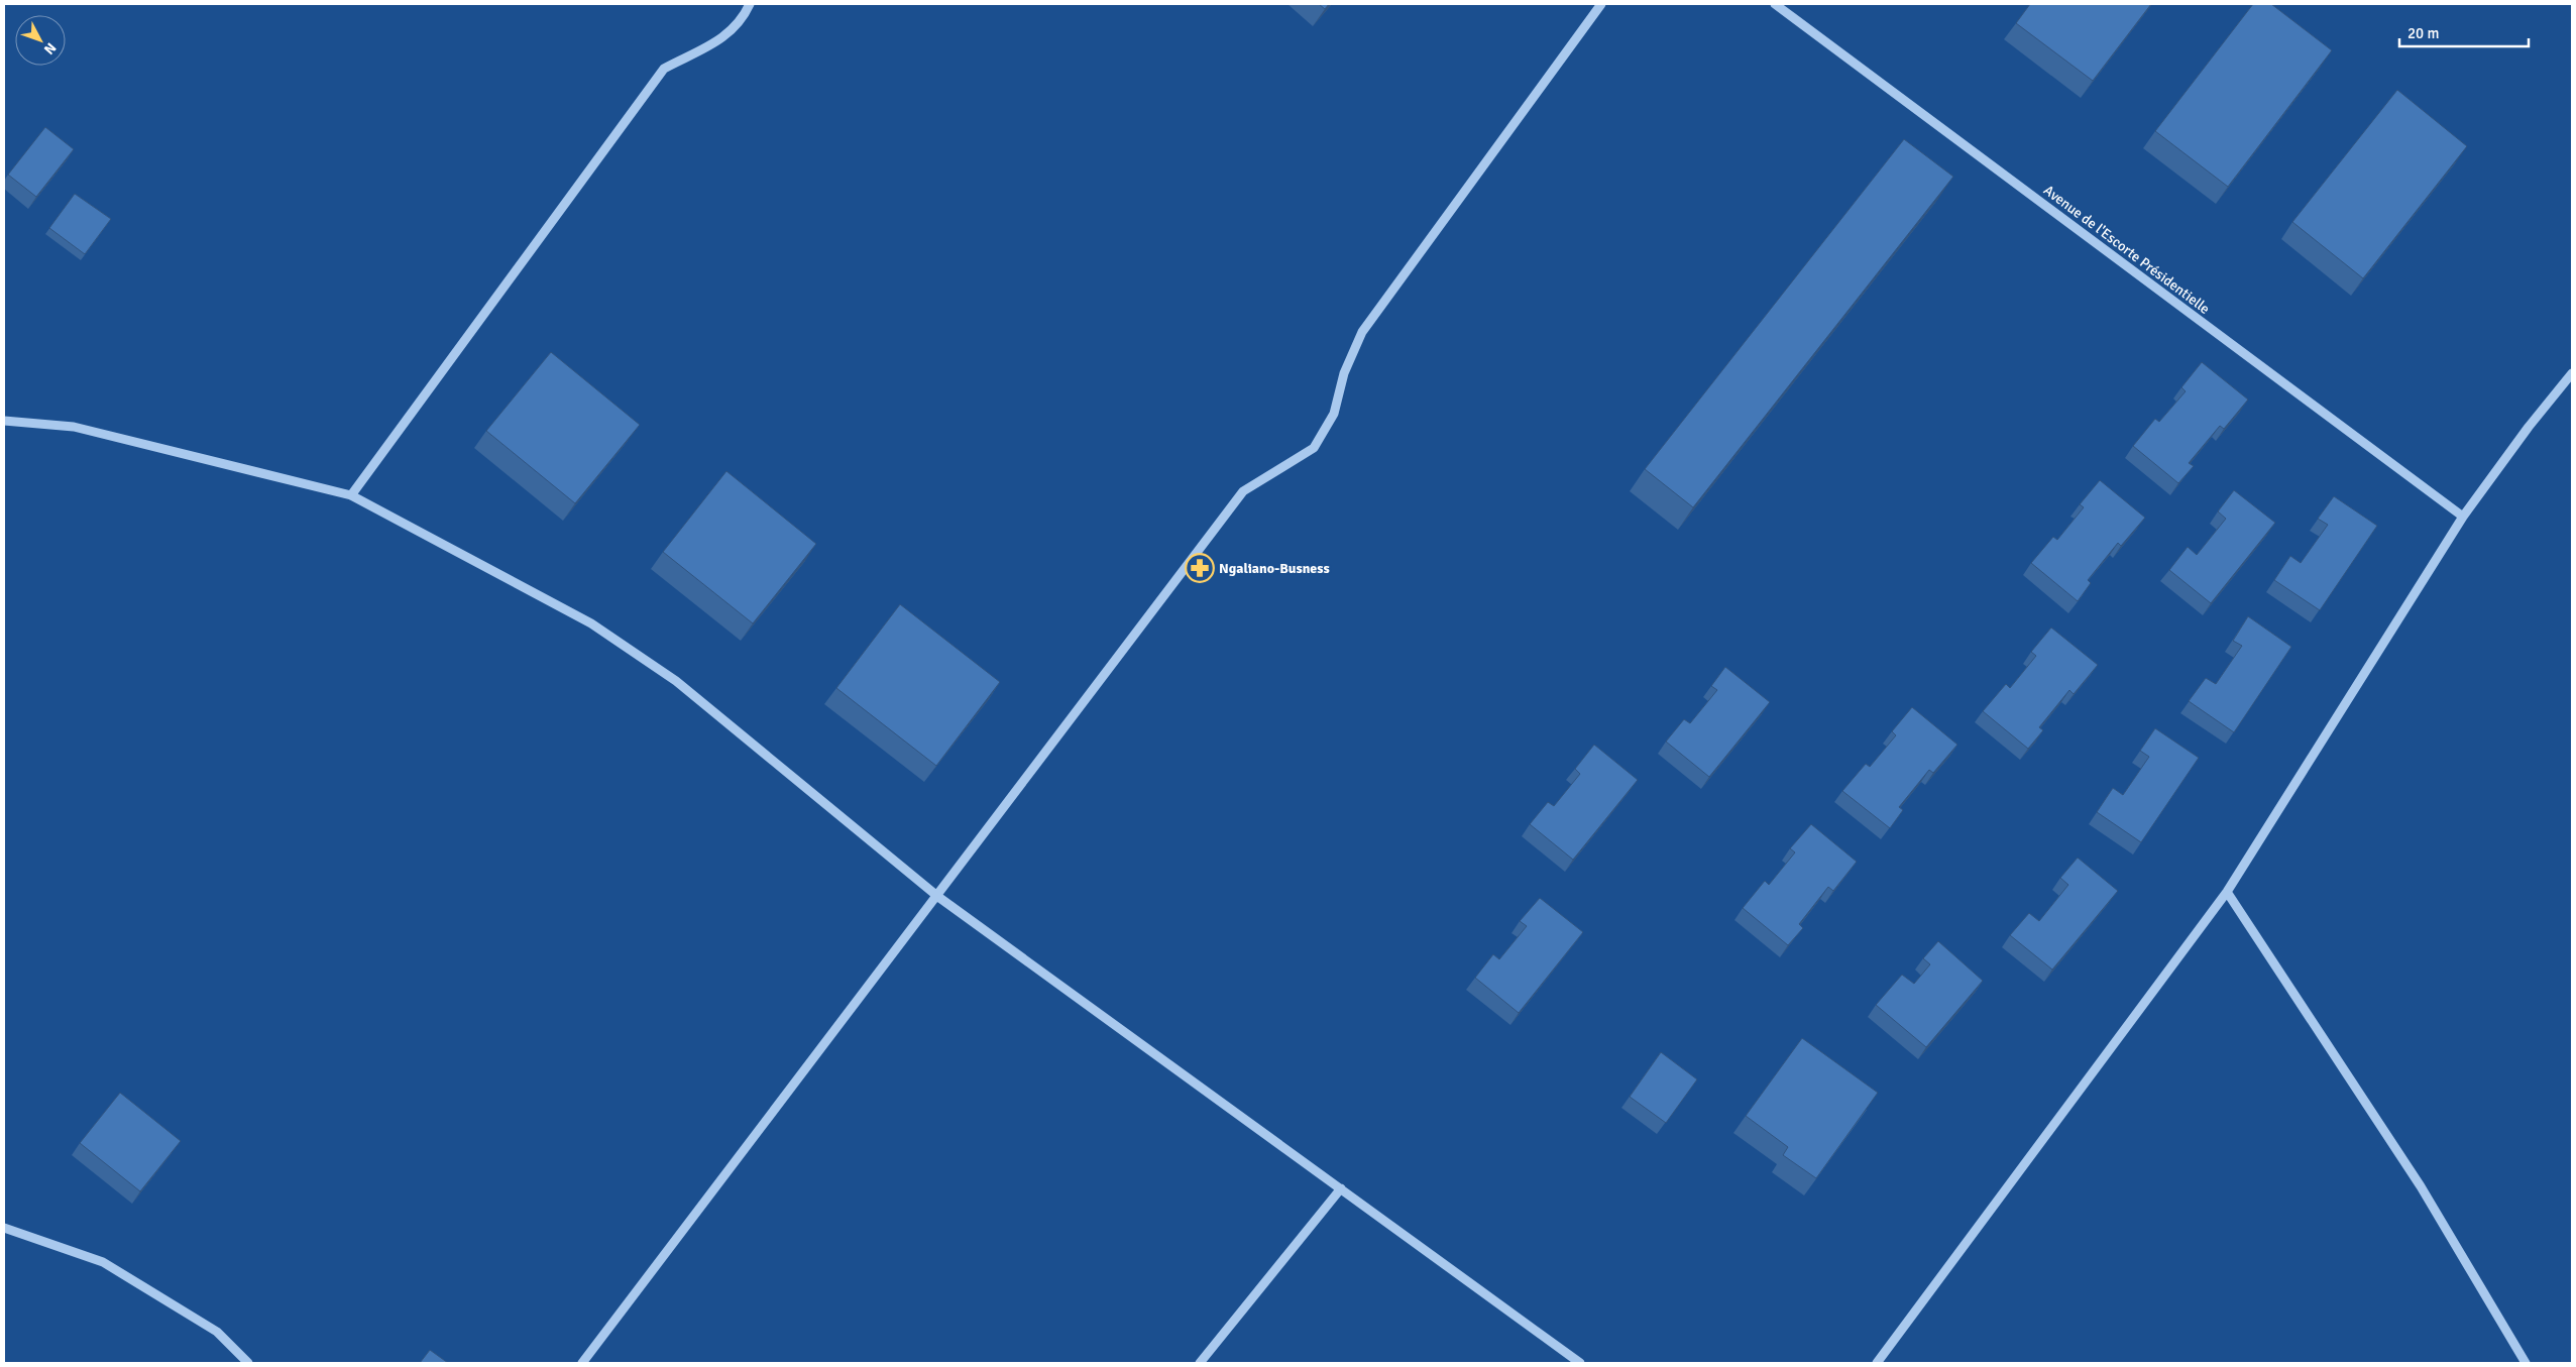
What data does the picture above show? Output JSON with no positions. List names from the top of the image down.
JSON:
{
  "streets": {
    "street": ["Avenue de l'Escorte Présidentielle"]
  },
  "places": {
    "pharmacy": ["Ngaliano-Busness"]
  },
  "scale_bar": "20 m",
  "north": "bottom right"
}
